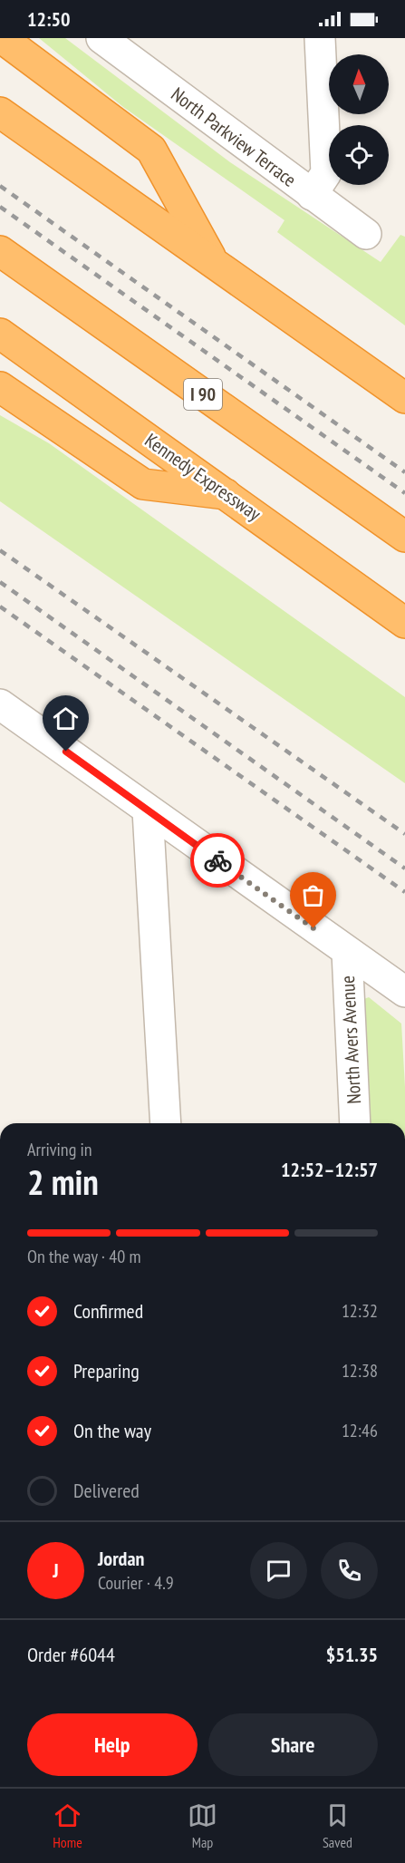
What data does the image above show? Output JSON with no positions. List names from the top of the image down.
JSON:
{
  "streets": {
    "highway": ["I 90", "Kennedy Expressway"],
    "street": ["North Parkview Terrace", "North Avers Avenue"]
  },
  "north": "top",
  "page": {
    "status": "12:50",
    "heading": ["2 min", "Arriving in", "12:52–12:57"],
    "panel": [
      "Jordan",
      "Courier · 4.9",
      "Order #6044",
      "$51.35"
    ],
    "bar": "On the way · 40 m",
    "list": [
      ["Confirmed", "12:32"],
      ["Preparing", "12:38"],
      ["On the way", "12:46"],
      "Delivered"
    ],
    "round": "J",
    "buttons": ["Help", "Share"],
    "tabs": ["Home", "Map", "Saved"]
  }
}
